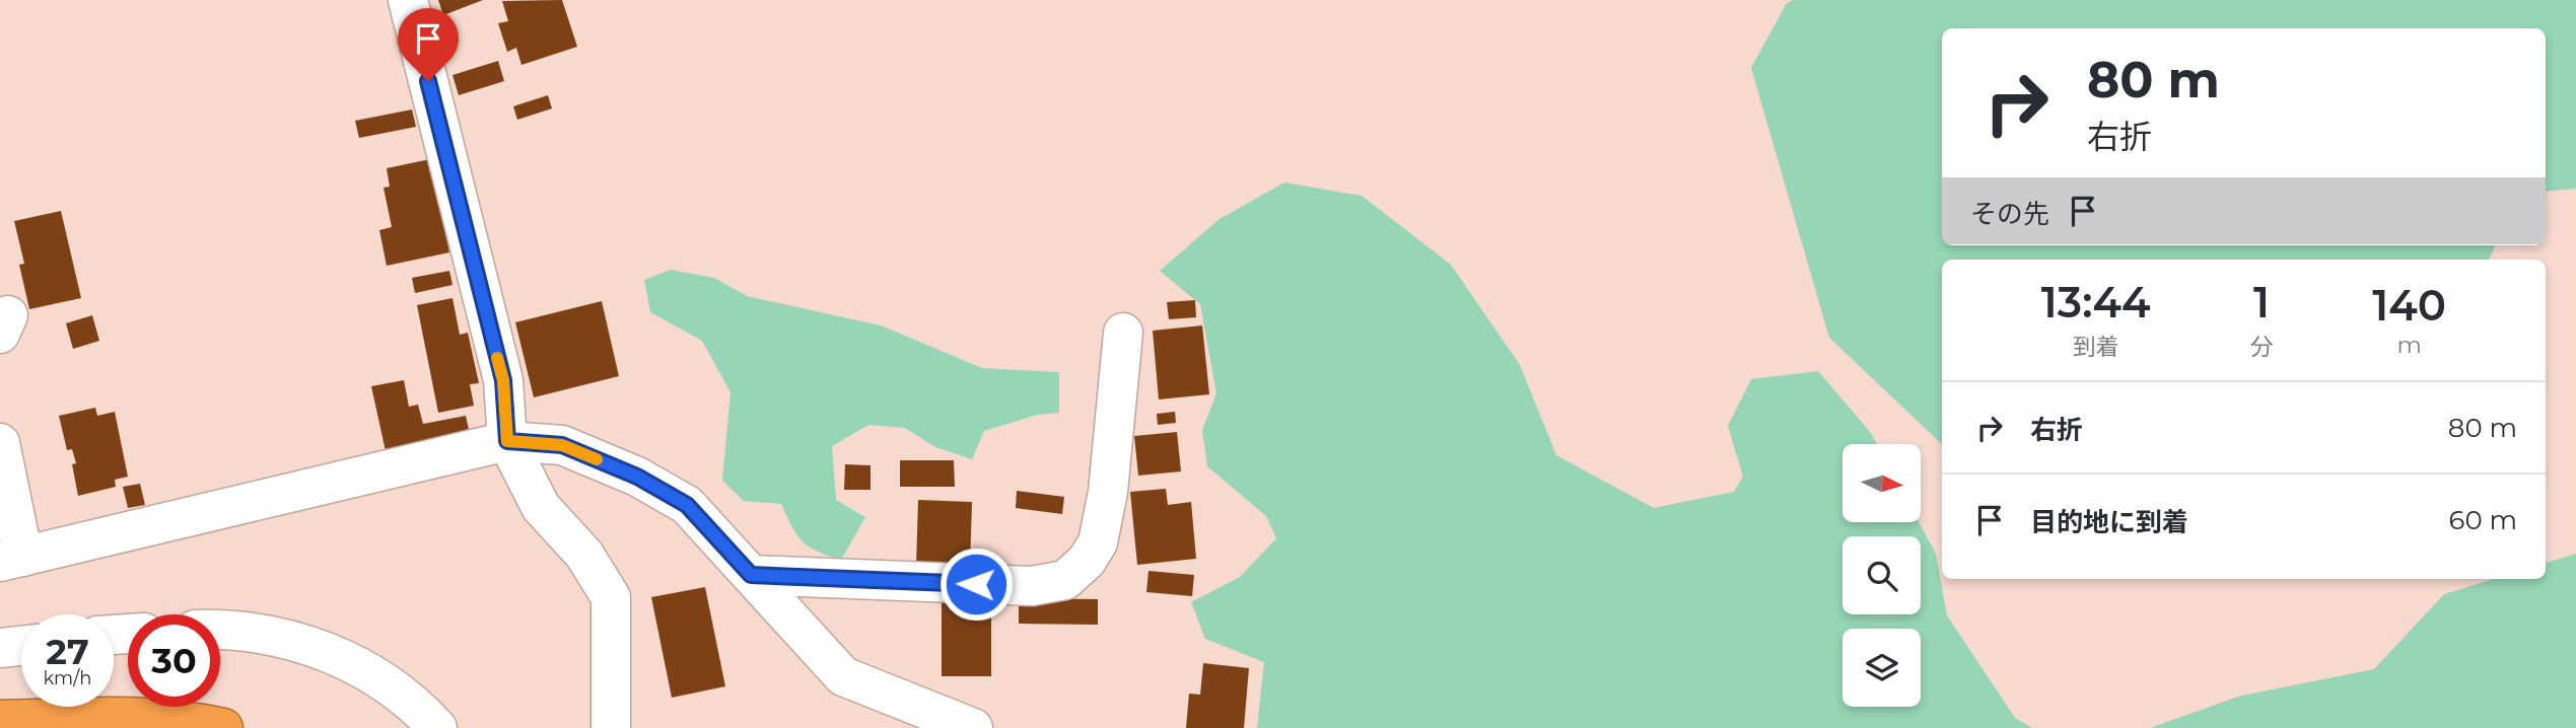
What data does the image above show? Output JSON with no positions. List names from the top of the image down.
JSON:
{
  "north": "right",
  "page": {
    "turn": ["80 m", "右折"],
    "then": "その先",
    "eta": [
      "13:44",
      "到着",
      "1",
      "分",
      "140",
      "m"
    ],
    "list": [
      {
        "name": "右折",
        "value": "80 m"
      },
      {
        "name": "目的地に到着",
        "value": "60 m"
      }
    ],
    "speed": "27 km/h",
    "limit": "30"
  }
}
